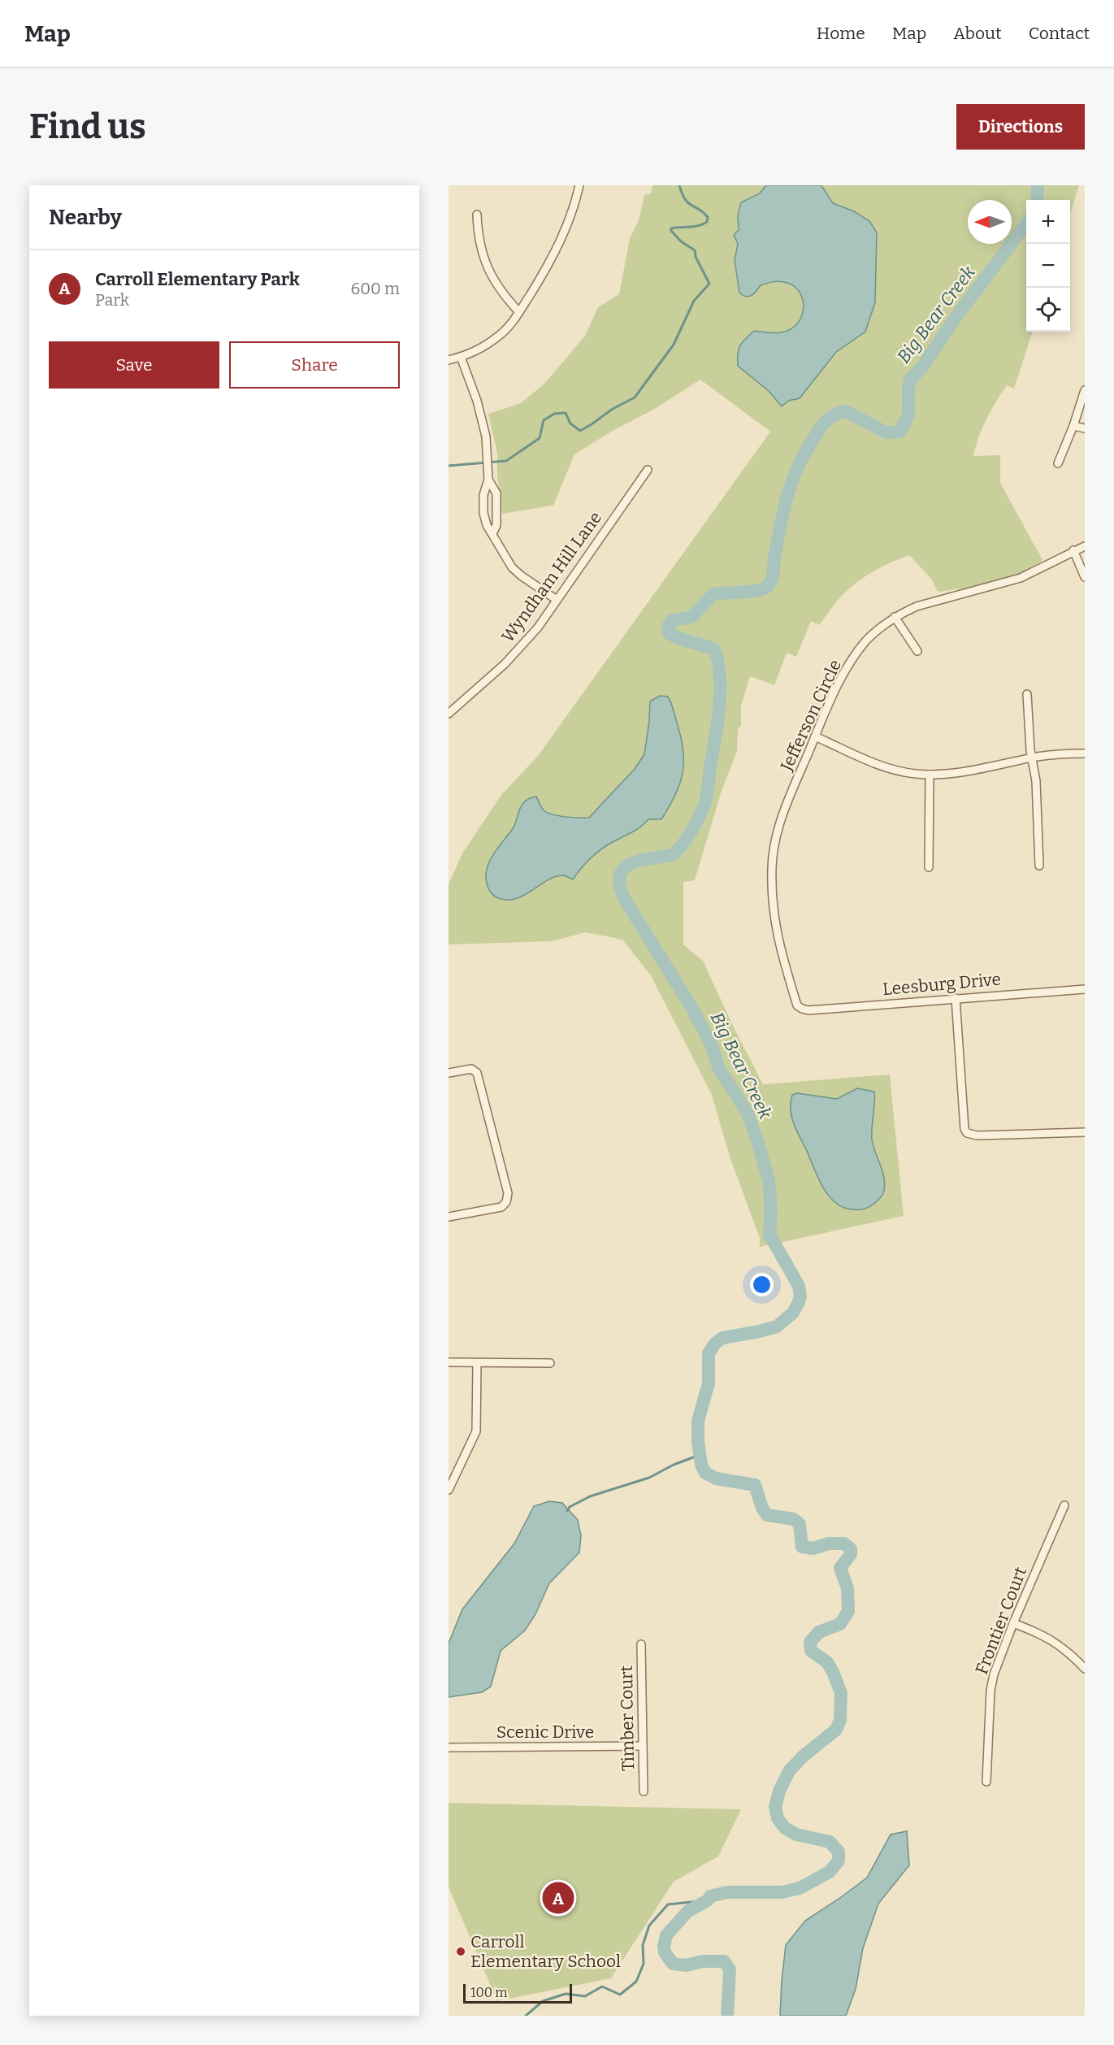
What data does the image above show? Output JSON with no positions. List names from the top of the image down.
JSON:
{
  "streets": {
    "street": [
      "Wyndham Hill Lane",
      "Jefferson Circle",
      "Leesburg Drive",
      "Frontier Court",
      "Timber Court",
      "Scenic Drive"
    ]
  },
  "crossings": [
    ["Jefferson Circle", "Leesburg Drive"],
    ["Timber Court", "Scenic Drive"]
  ],
  "water": ["Big Bear Creek"],
  "places": ["Carroll Elementary School"],
  "scale_bar": "100 m",
  "north": "left",
  "page": {
    "header": "Map",
    "nav": [
      "Home",
      "Map",
      "About",
      "Contact"
    ],
    "buttons": [
      "Directions",
      ["Save", "Share"]
    ],
    "title": "Find us",
    "heading": "Nearby",
    "map_buttons": ["+", "−"],
    "list": [
      {
        "mark": "A",
        "name": "Carroll Elementary Park",
        "note": "Park",
        "value": "600 m"
      }
    ],
    "pins": "A",
    "scale": "100 m"
  }
}
